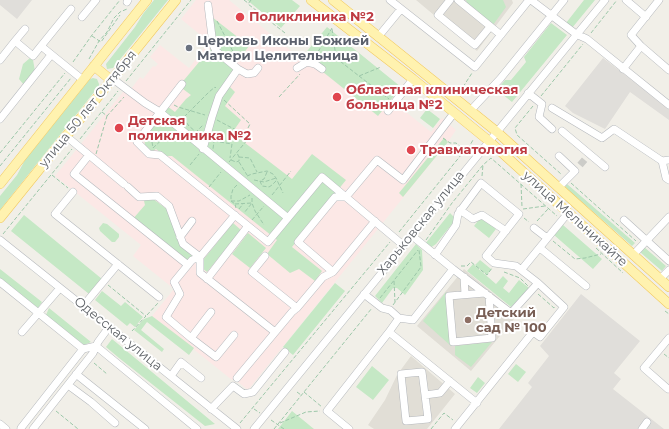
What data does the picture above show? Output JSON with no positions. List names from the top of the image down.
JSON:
{
  "streets": {
    "main road": ["улица 50 лет Октября", "улица Мельникайте"],
    "street": ["Харьковская улица", "Одесская улица"]
  },
  "crossings": [
    ["улица Мельникайте", "Харьковская улица"]
  ],
  "places": [
    "Поликлиника №2",
    "Церковь Иконы Божией Матери Целительница",
    "Областная клиническая больница №2",
    "Детская поликлиника №2",
    "Травматология",
    "Детский сад № 100"
  ]
}
